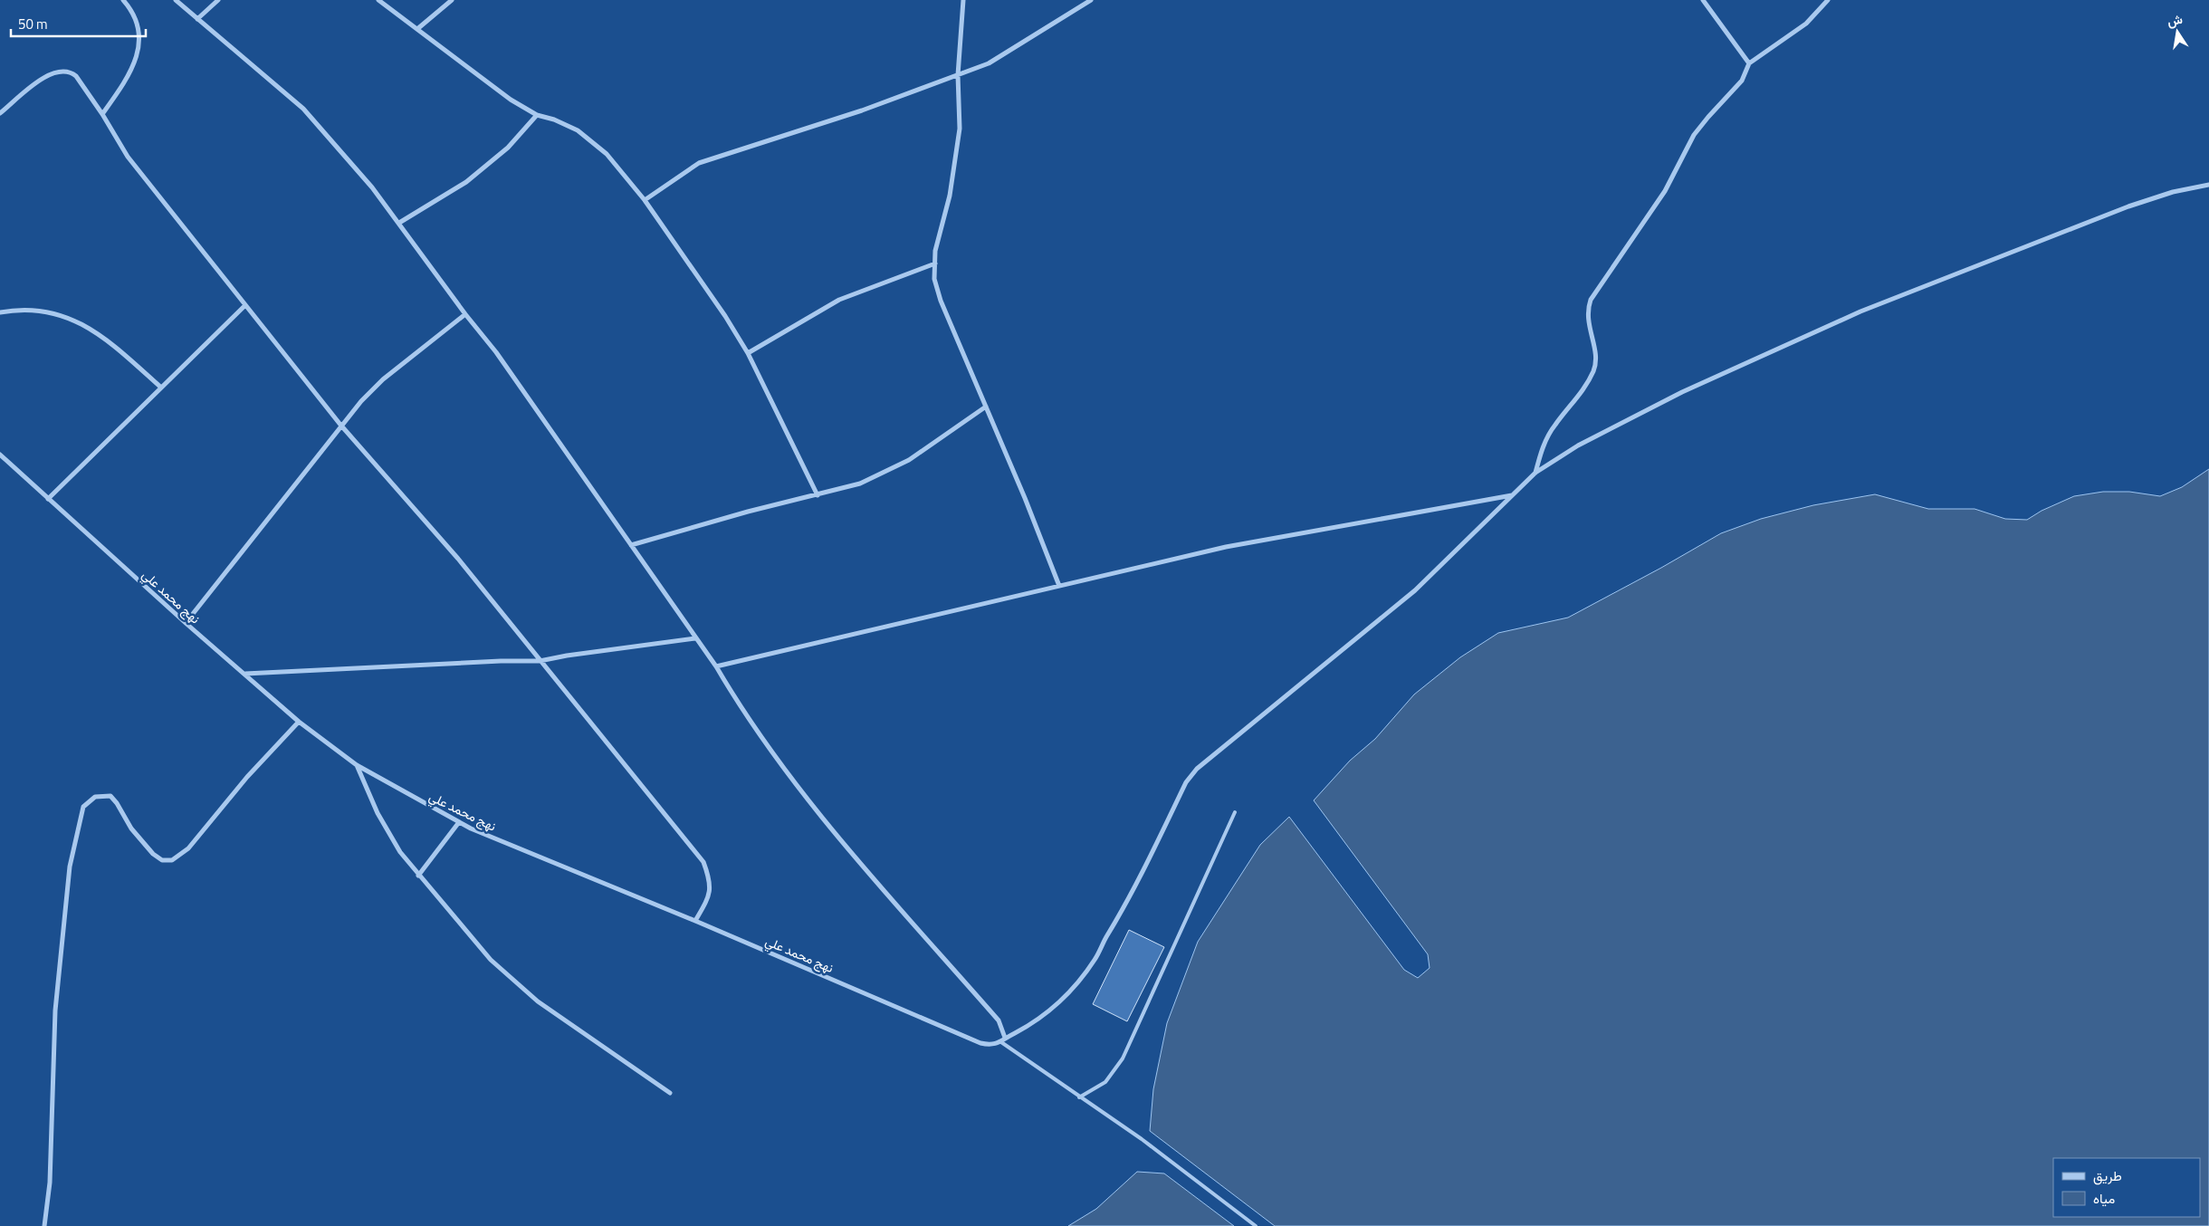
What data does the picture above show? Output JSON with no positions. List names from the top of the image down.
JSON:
{
  "streets": {
    "street": ["نهج محمد علي"]
  },
  "legend": ["طريق", "مياه"],
  "scale_bar": "50 m",
  "north": "top"
}
